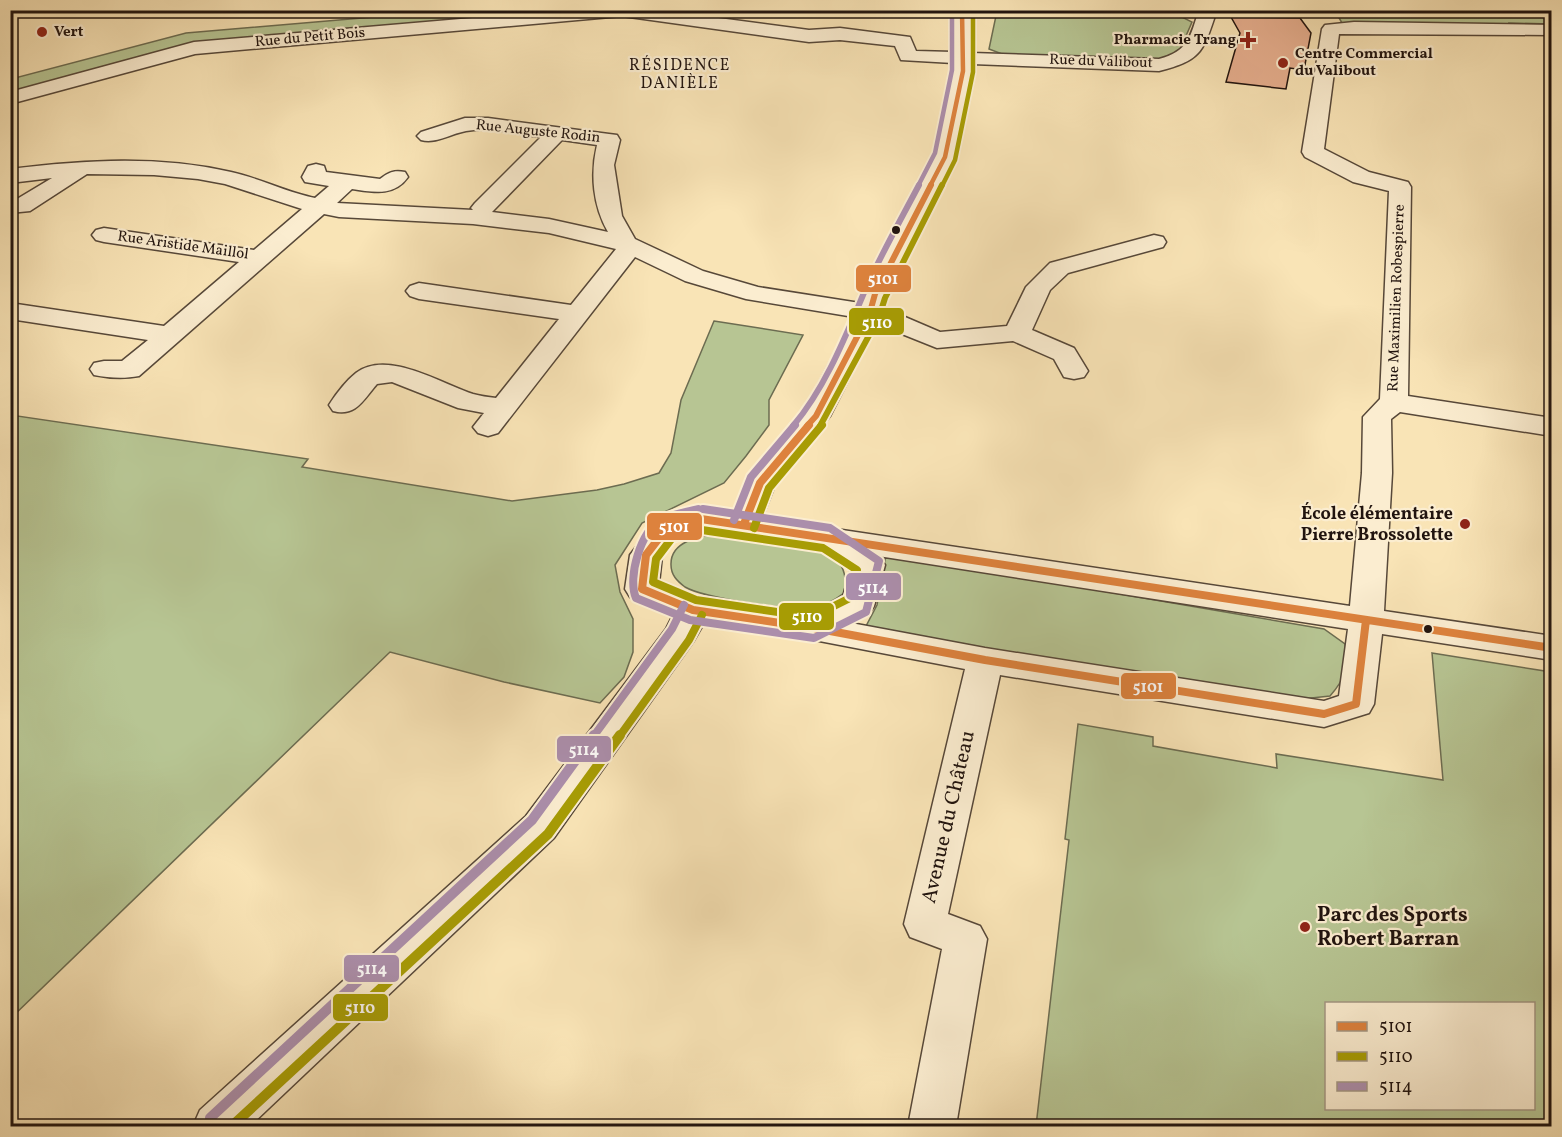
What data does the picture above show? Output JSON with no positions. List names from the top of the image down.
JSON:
{
  "streets": {
    "street": [
      "Rue du Petit Bois",
      "Rue du Valibout",
      "Rue Auguste Rodin",
      "Rue Aristide Maillol",
      "Rue Maximilien Robespierre",
      "Avenue du Château"
    ]
  },
  "crossings": [
    ["Rue du Petit Bois", "Rue du Valibout"],
    ["Rue Maximilien Robespierre", "Avenue du Château"]
  ],
  "districts": ["RÉSIDENCE DANIÈLE"],
  "places": {
    "other": [
      "Vert",
      "Centre Commercial du Valibout",
      "École élémentaire Pierre Brossolette",
      "Parc des Sports Robert Barran"
    ],
    "health": ["Pharmacie Trang"]
  },
  "lines": ["transit line 5101", "transit line 5110", "transit line 5114"],
  "legend": ["5101", "5110", "5114"]
}
